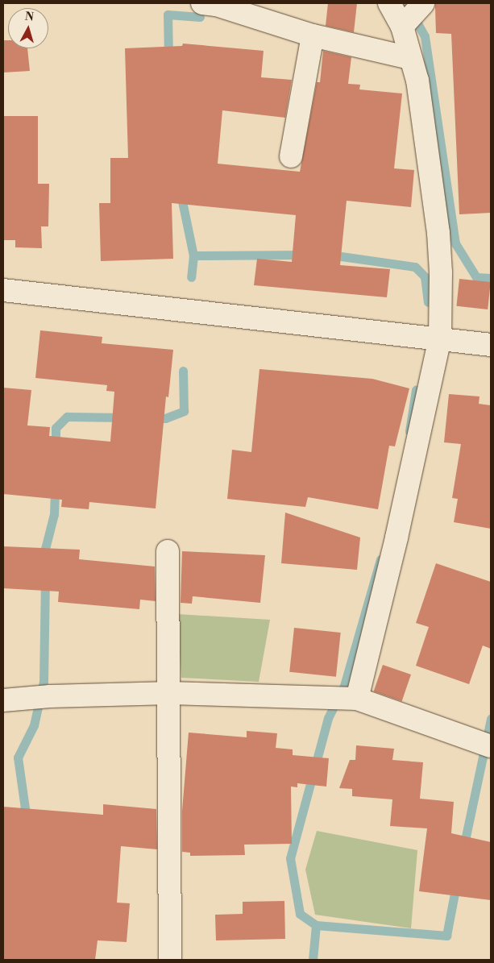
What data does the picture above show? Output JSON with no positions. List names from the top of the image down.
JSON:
{
  "north": "top"
}
